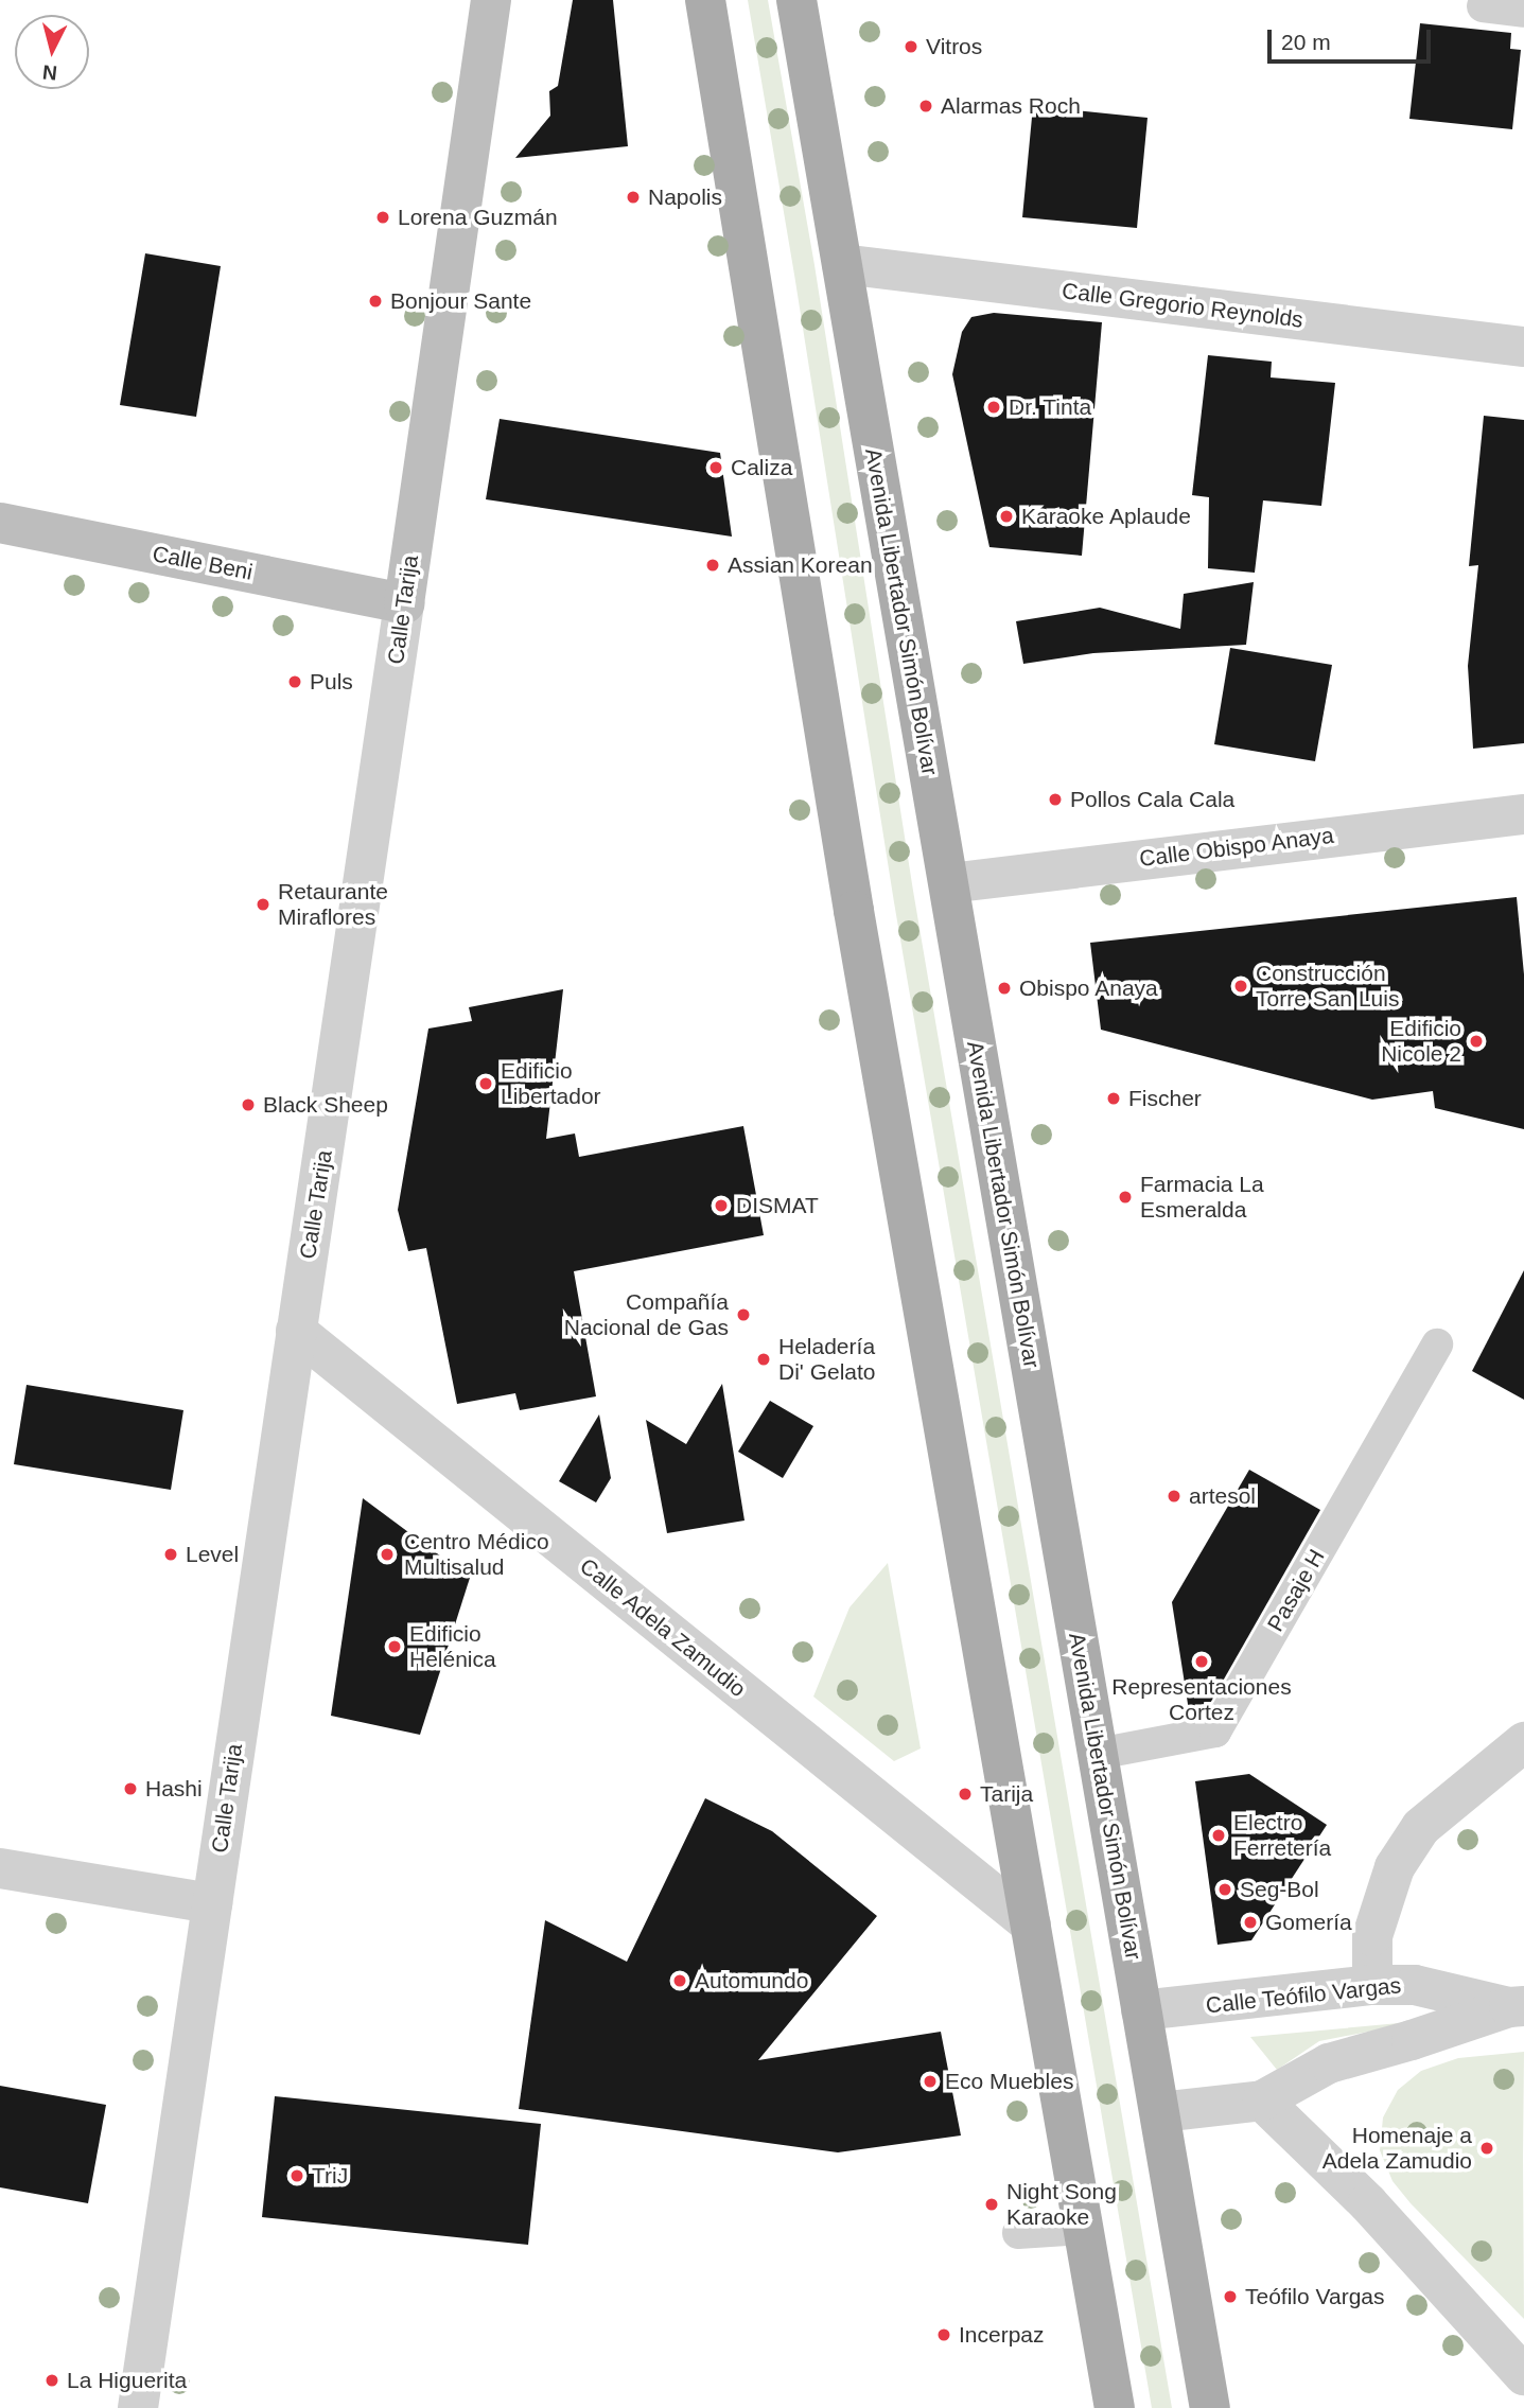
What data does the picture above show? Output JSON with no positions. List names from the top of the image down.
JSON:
{
  "streets": {
    "main road": ["Calle Beni", "Calle Tarija", "Avenida Libertador Simón Bolívar"],
    "street": [
      "Calle Gregorio Reynolds",
      "Calle Obispo Anaya",
      "Calle Adela Zamudio",
      "Calle Teófilo Vargas"
    ],
    "lane": ["Pasaje H"]
  },
  "crossings": [
    ["Calle Gregorio Reynolds", "Avenida Libertador Simón Bolívar"],
    ["Calle Beni", "Calle Tarija"],
    ["Calle Tarija", "Calle Adela Zamudio"],
    ["Avenida Libertador Simón Bolívar", "Calle Obispo Anaya"],
    ["Avenida Libertador Simón Bolívar", "Pasaje H"],
    ["Avenida Libertador Simón Bolívar", "Calle Teófilo Vargas"]
  ],
  "places": [
    "Vitros",
    "Alarmas Roch",
    "Napolis",
    "Lorena Guzmán",
    "Bonjour Sante",
    "Dr. Tinta",
    "Caliza",
    "Karaoke Aplaude",
    "Assian Korean",
    "Puls",
    "Pollos Cala Cala",
    "Retaurante Miraflores",
    "Construcción Torre San Luis",
    "Obispo Anaya",
    "Edificio Nicole 2",
    "Edificio Libertador",
    "Fischer",
    "Black Sheep",
    "Farmacia La Esmeralda",
    "DISMAT",
    "Compañía Nacional de Gas",
    "Heladería Di' Gelato",
    "artesol",
    "Level",
    "Centro Médico Multisalud",
    "Edificio Helénica",
    "Representaciones Cortez",
    "Hashi",
    "Tarija",
    "Electro Ferretería",
    "Seg-Bol",
    "Gomería",
    "Automundo",
    "Eco Muebles",
    "Homenaje a Adela Zamudio",
    "TriJ",
    "Night Song Karaoke",
    "Teófilo Vargas",
    "Incerpaz",
    "La Higuerita"
  ],
  "scale_bar": "20 m",
  "north": "bottom"
}
